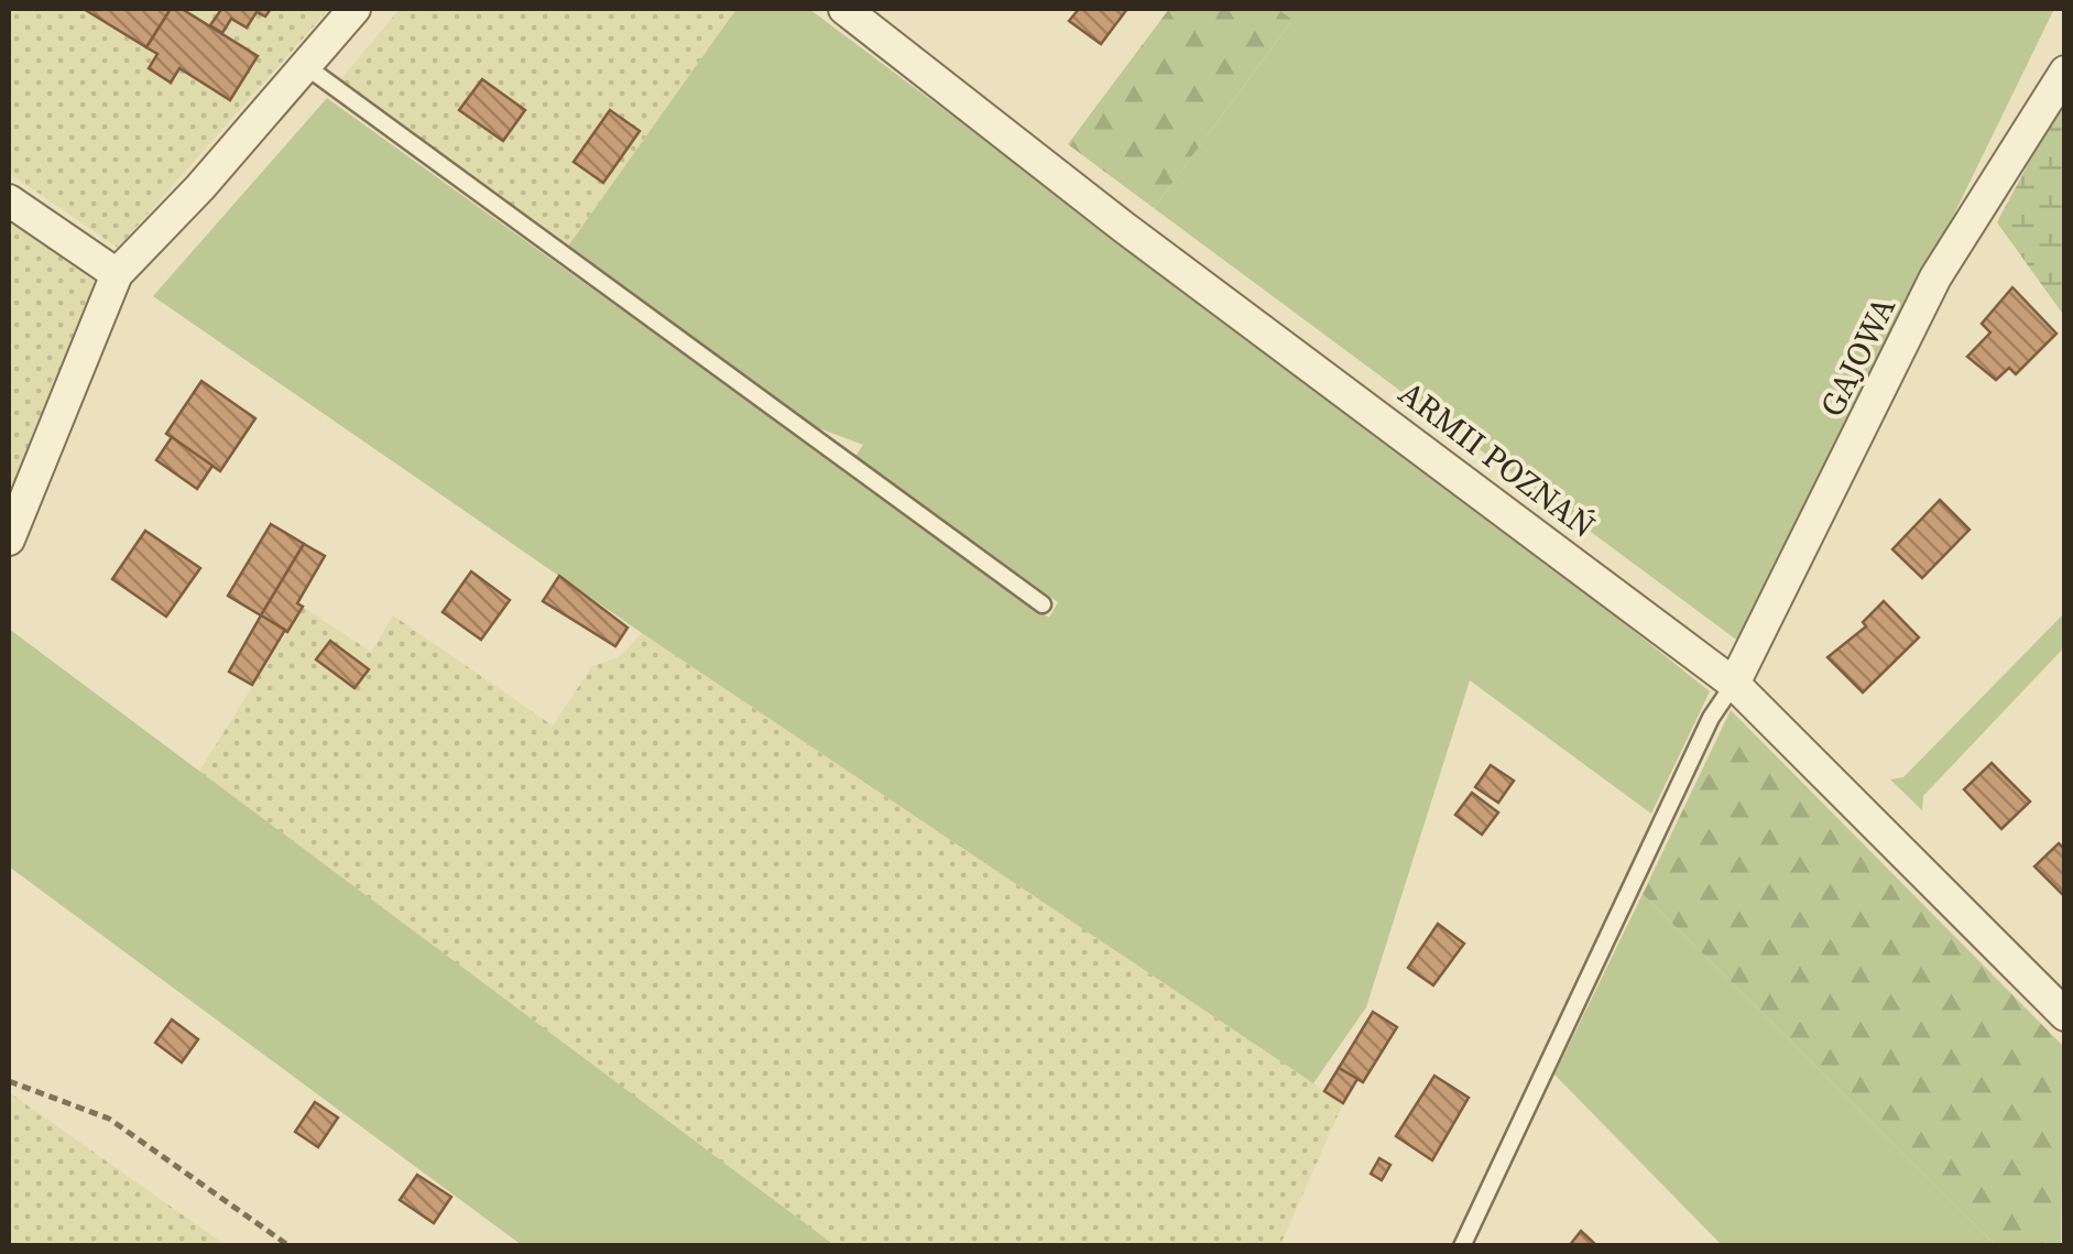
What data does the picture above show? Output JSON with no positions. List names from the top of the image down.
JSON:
{
  "streets": {
    "street": ["GAJOWA", "ARMII POZNAŃ"]
  },
  "crossings": [
    ["GAJOWA", "ARMII POZNAŃ"]
  ]
}
